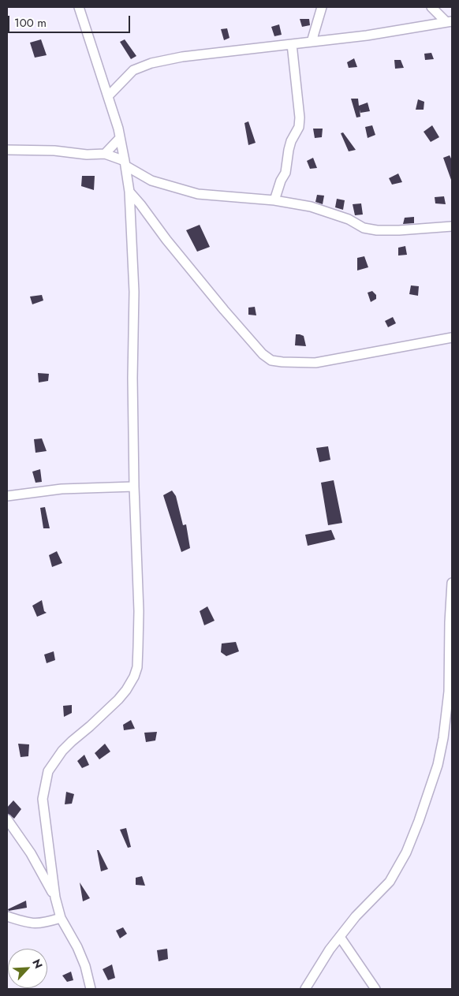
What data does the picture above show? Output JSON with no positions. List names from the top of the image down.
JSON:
{
  "scale_bar": "100 m",
  "north": "top right"
}
